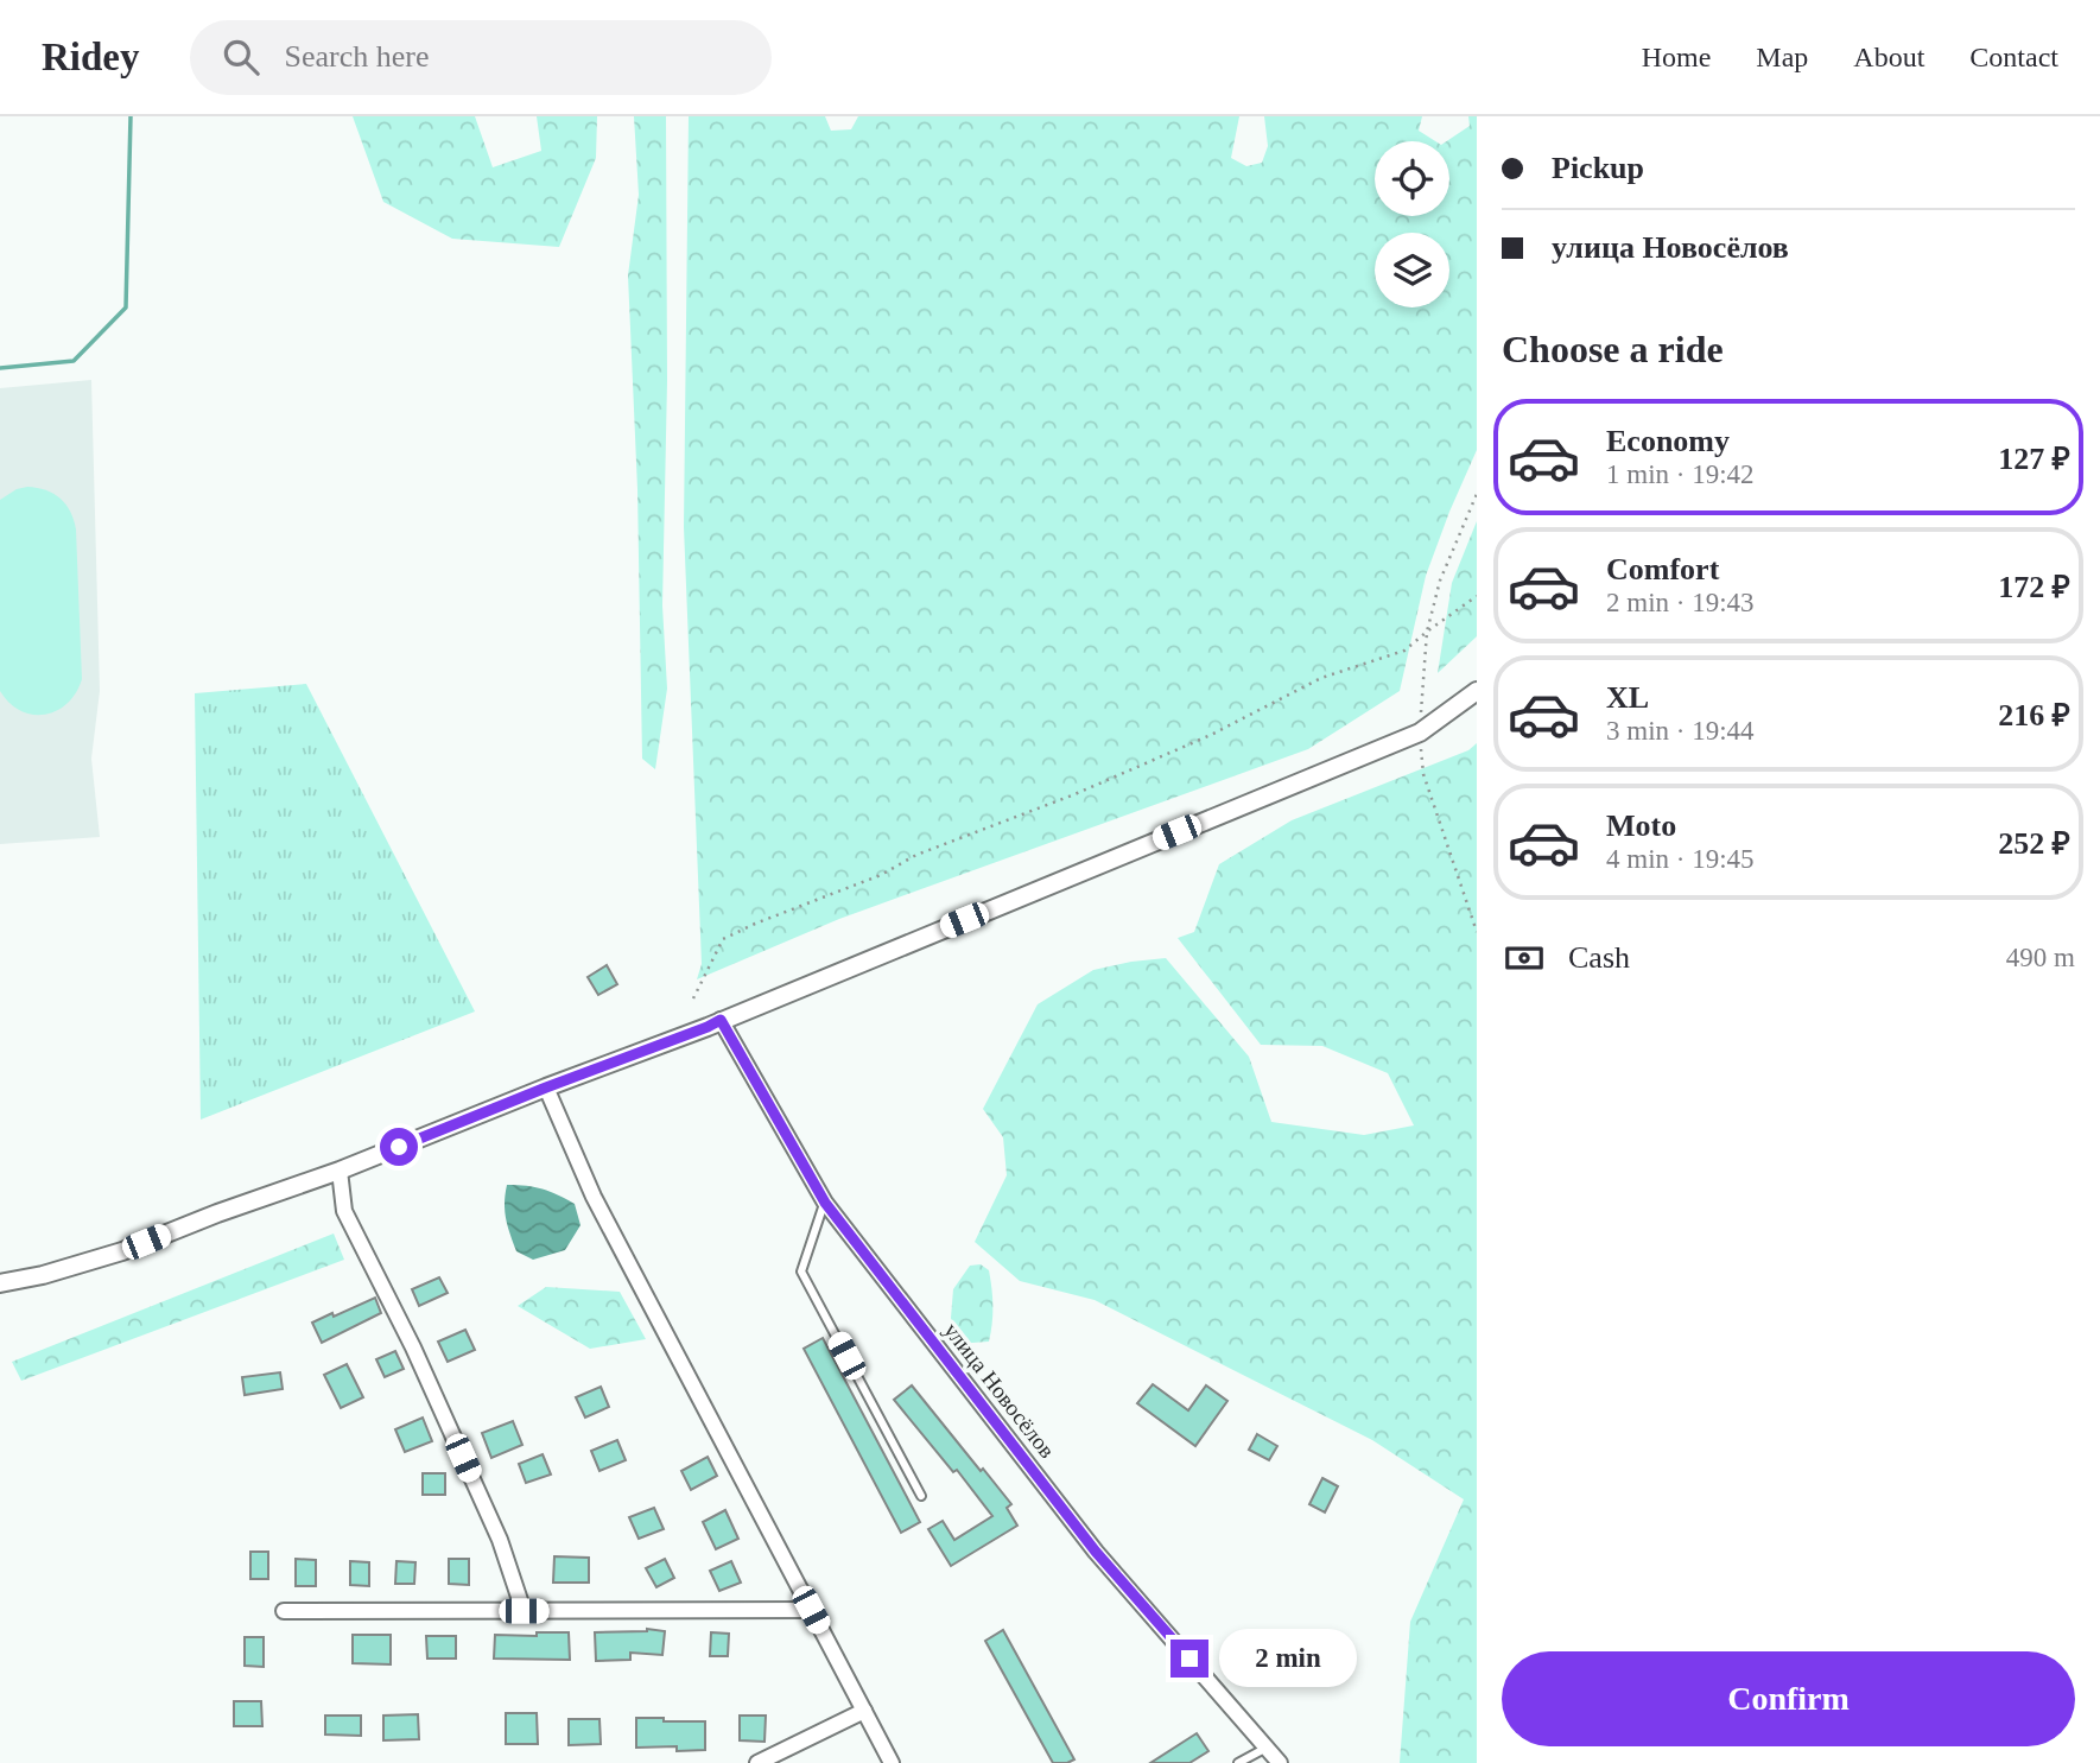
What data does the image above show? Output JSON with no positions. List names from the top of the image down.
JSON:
{
  "streets": {
    "street": ["улица Новосёлов"]
  },
  "page": {
    "header": "Ridey",
    "search": "Search here",
    "nav": [
      "Home",
      "Map",
      "About",
      "Contact"
    ],
    "banner": ["Pickup", "улица Новосёлов"],
    "heading": "Choose a ride",
    "list": [
      {
        "name": "Economy",
        "note": "1 min · 19:42",
        "value": "127 ₽"
      },
      {
        "name": "Comfort",
        "note": "2 min · 19:43",
        "value": "172 ₽"
      },
      {
        "name": "XL",
        "note": "3 min · 19:44",
        "value": "216 ₽"
      },
      {
        "name": "Moto",
        "note": "4 min · 19:45",
        "value": "252 ₽"
      }
    ],
    "pay": ["Cash", "490 m"],
    "bubble": "2 min",
    "buttons": "Confirm"
  }
}
